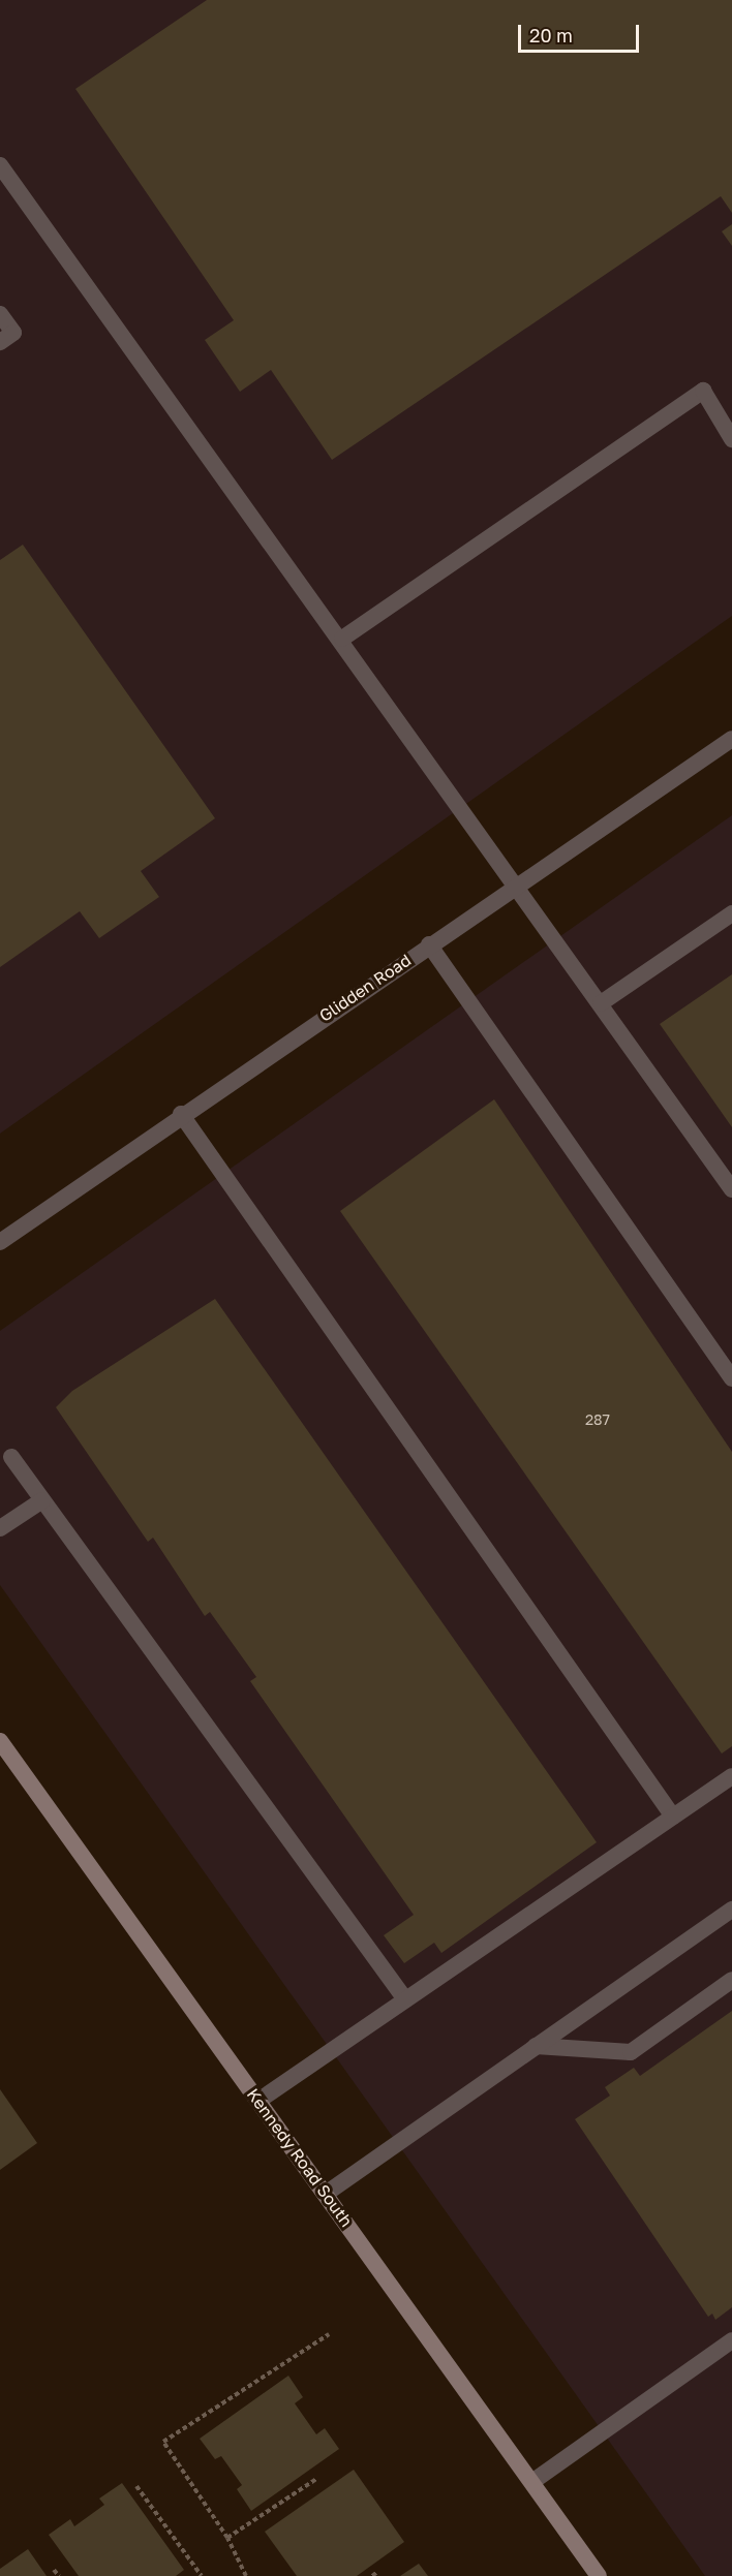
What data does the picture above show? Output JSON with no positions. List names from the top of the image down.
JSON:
{
  "streets": {
    "main road": ["Kennedy Road South"],
    "street": ["Glidden Road"]
  },
  "house_numbers": ["287"],
  "scale_bar": "20 m"
}
